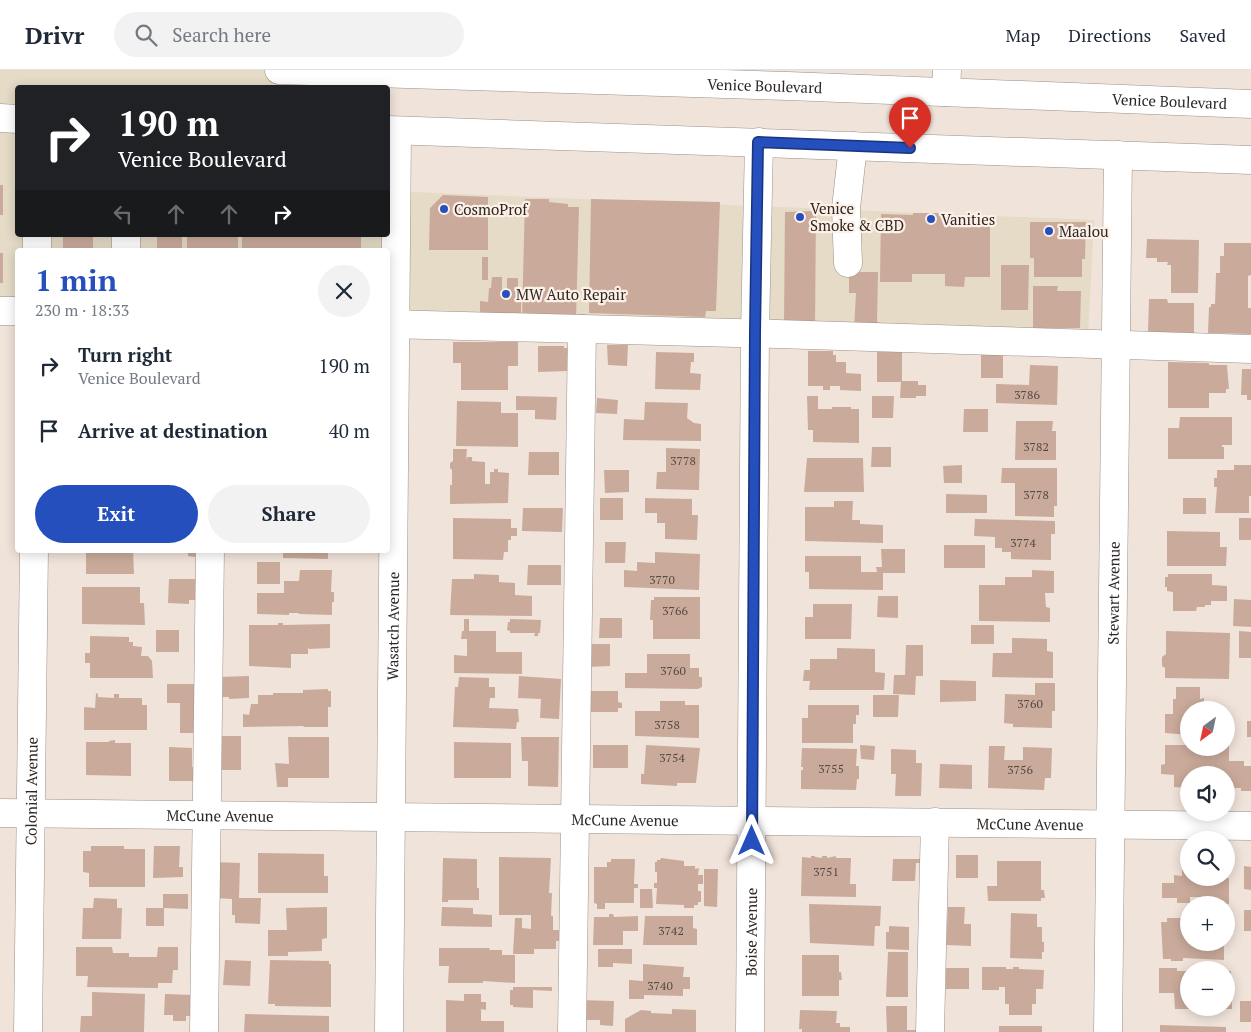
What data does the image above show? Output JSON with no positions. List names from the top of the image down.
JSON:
{
  "streets": {
    "street": [
      "Venice Boulevard",
      "Stewart Avenue",
      "Wasatch Avenue",
      "Colonial Avenue",
      "McCune Avenue",
      "Boise Avenue"
    ]
  },
  "crossings": [
    ["Stewart Avenue", "McCune Avenue"],
    ["Wasatch Avenue", "McCune Avenue"],
    ["Colonial Avenue", "McCune Avenue"],
    ["McCune Avenue", "Boise Avenue"]
  ],
  "places": [
    "CosmoProf",
    "Venice Smoke & CBD",
    "Vanities",
    "Maalou",
    "MW Auto Repair"
  ],
  "house_numbers": [
    "3786",
    "3782",
    "3778",
    "3778",
    "3774",
    "3770",
    "3766",
    "3760",
    "3760",
    "3758",
    "3754",
    "3755",
    "3756",
    "3751",
    "3742",
    "3740"
  ],
  "north": "bottom left",
  "page": {
    "header": "Drivr",
    "search": "Search here",
    "nav": ["Map", "Directions", "Saved"],
    "turn": ["190 m", "Venice Boulevard"],
    "heading": ["1 min", "230 m · 18:33"],
    "list": [
      {
        "name": "Turn right",
        "note": "Venice Boulevard",
        "value": "190 m"
      },
      {
        "name": "Arrive at destination",
        "value": "40 m"
      }
    ],
    "buttons": ["Exit", "Share"],
    "map_buttons": ["+", "−"]
  }
}
